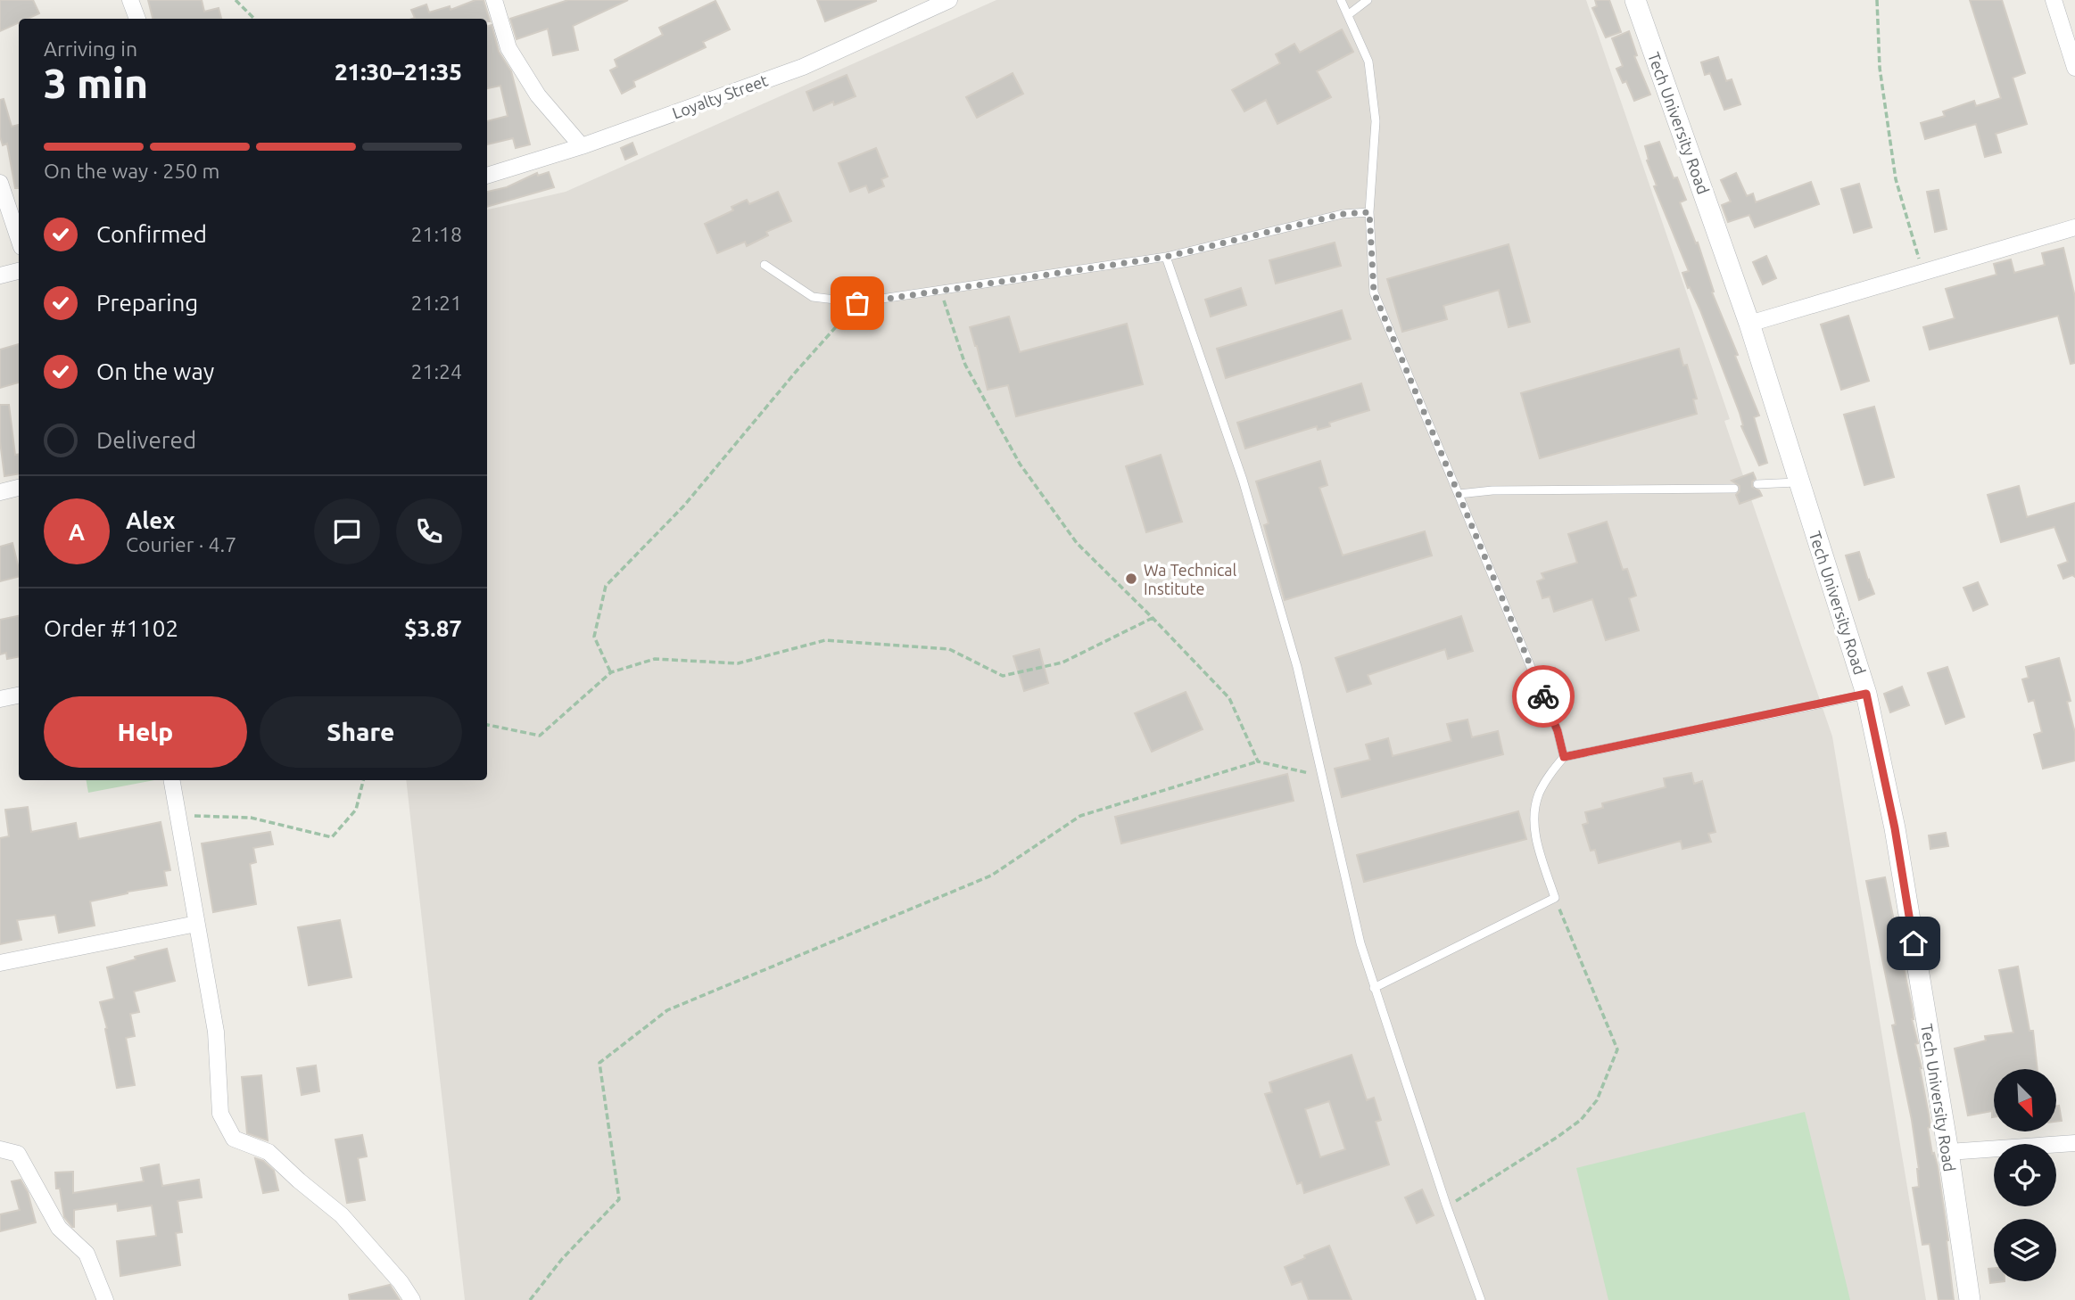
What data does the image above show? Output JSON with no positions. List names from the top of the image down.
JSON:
{
  "streets": {
    "street": ["Loyalty Street", "Tech University Road"]
  },
  "places": ["Wa Technical Institute"],
  "north": "bottom right",
  "page": {
    "heading": ["3 min", "Arriving in", "21:30–21:35"],
    "panel": [
      "Alex",
      "Courier · 4.7",
      "Order #1102",
      "$3.87"
    ],
    "bar": "On the way · 250 m",
    "list": [
      ["Confirmed", "21:18"],
      ["Preparing", "21:21"],
      ["On the way", "21:24"],
      "Delivered"
    ],
    "round": "A",
    "buttons": ["Help", "Share"]
  }
}
